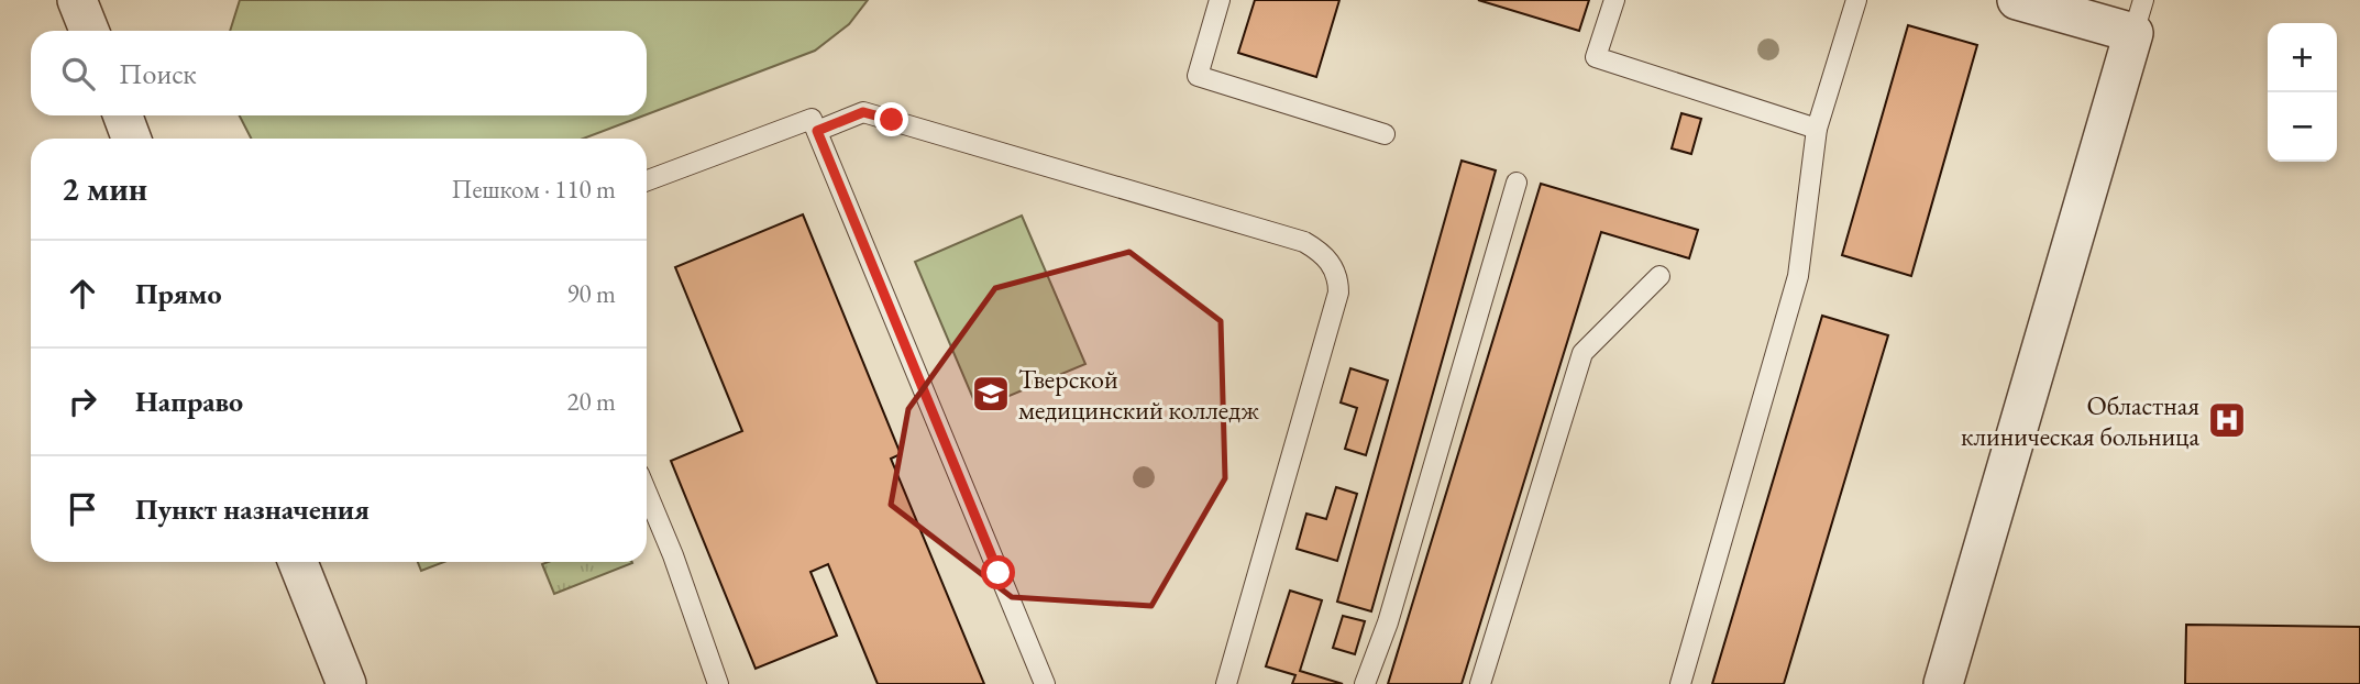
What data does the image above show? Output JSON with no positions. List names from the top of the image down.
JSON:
{
  "places": {
    "school or university": ["Тверской медицинский колледж"],
    "hospital": ["Областная клиническая больница"]
  },
  "page": {
    "map_buttons": ["+", "−"],
    "search": "Поиск",
    "heading": ["2 мин", "Пешком · 110 m"],
    "list": [
      ["Прямо", "90 m"],
      ["Направо", "20 m"],
      "Пункт назначения"
    ]
  }
}
